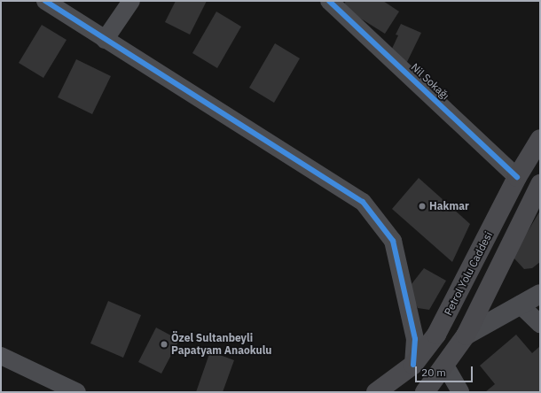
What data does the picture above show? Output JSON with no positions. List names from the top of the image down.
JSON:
{
  "streets": {
    "main road": ["Petrol Yolu Caddesi"],
    "street": ["Nil Sokağı"]
  },
  "crossings": [
    ["Nil Sokağı", "Petrol Yolu Caddesi"]
  ],
  "places": ["Hakmar", "Özel Sultanbeyli Papatyam Anaokulu"],
  "scale_bar": "20 m"
}
